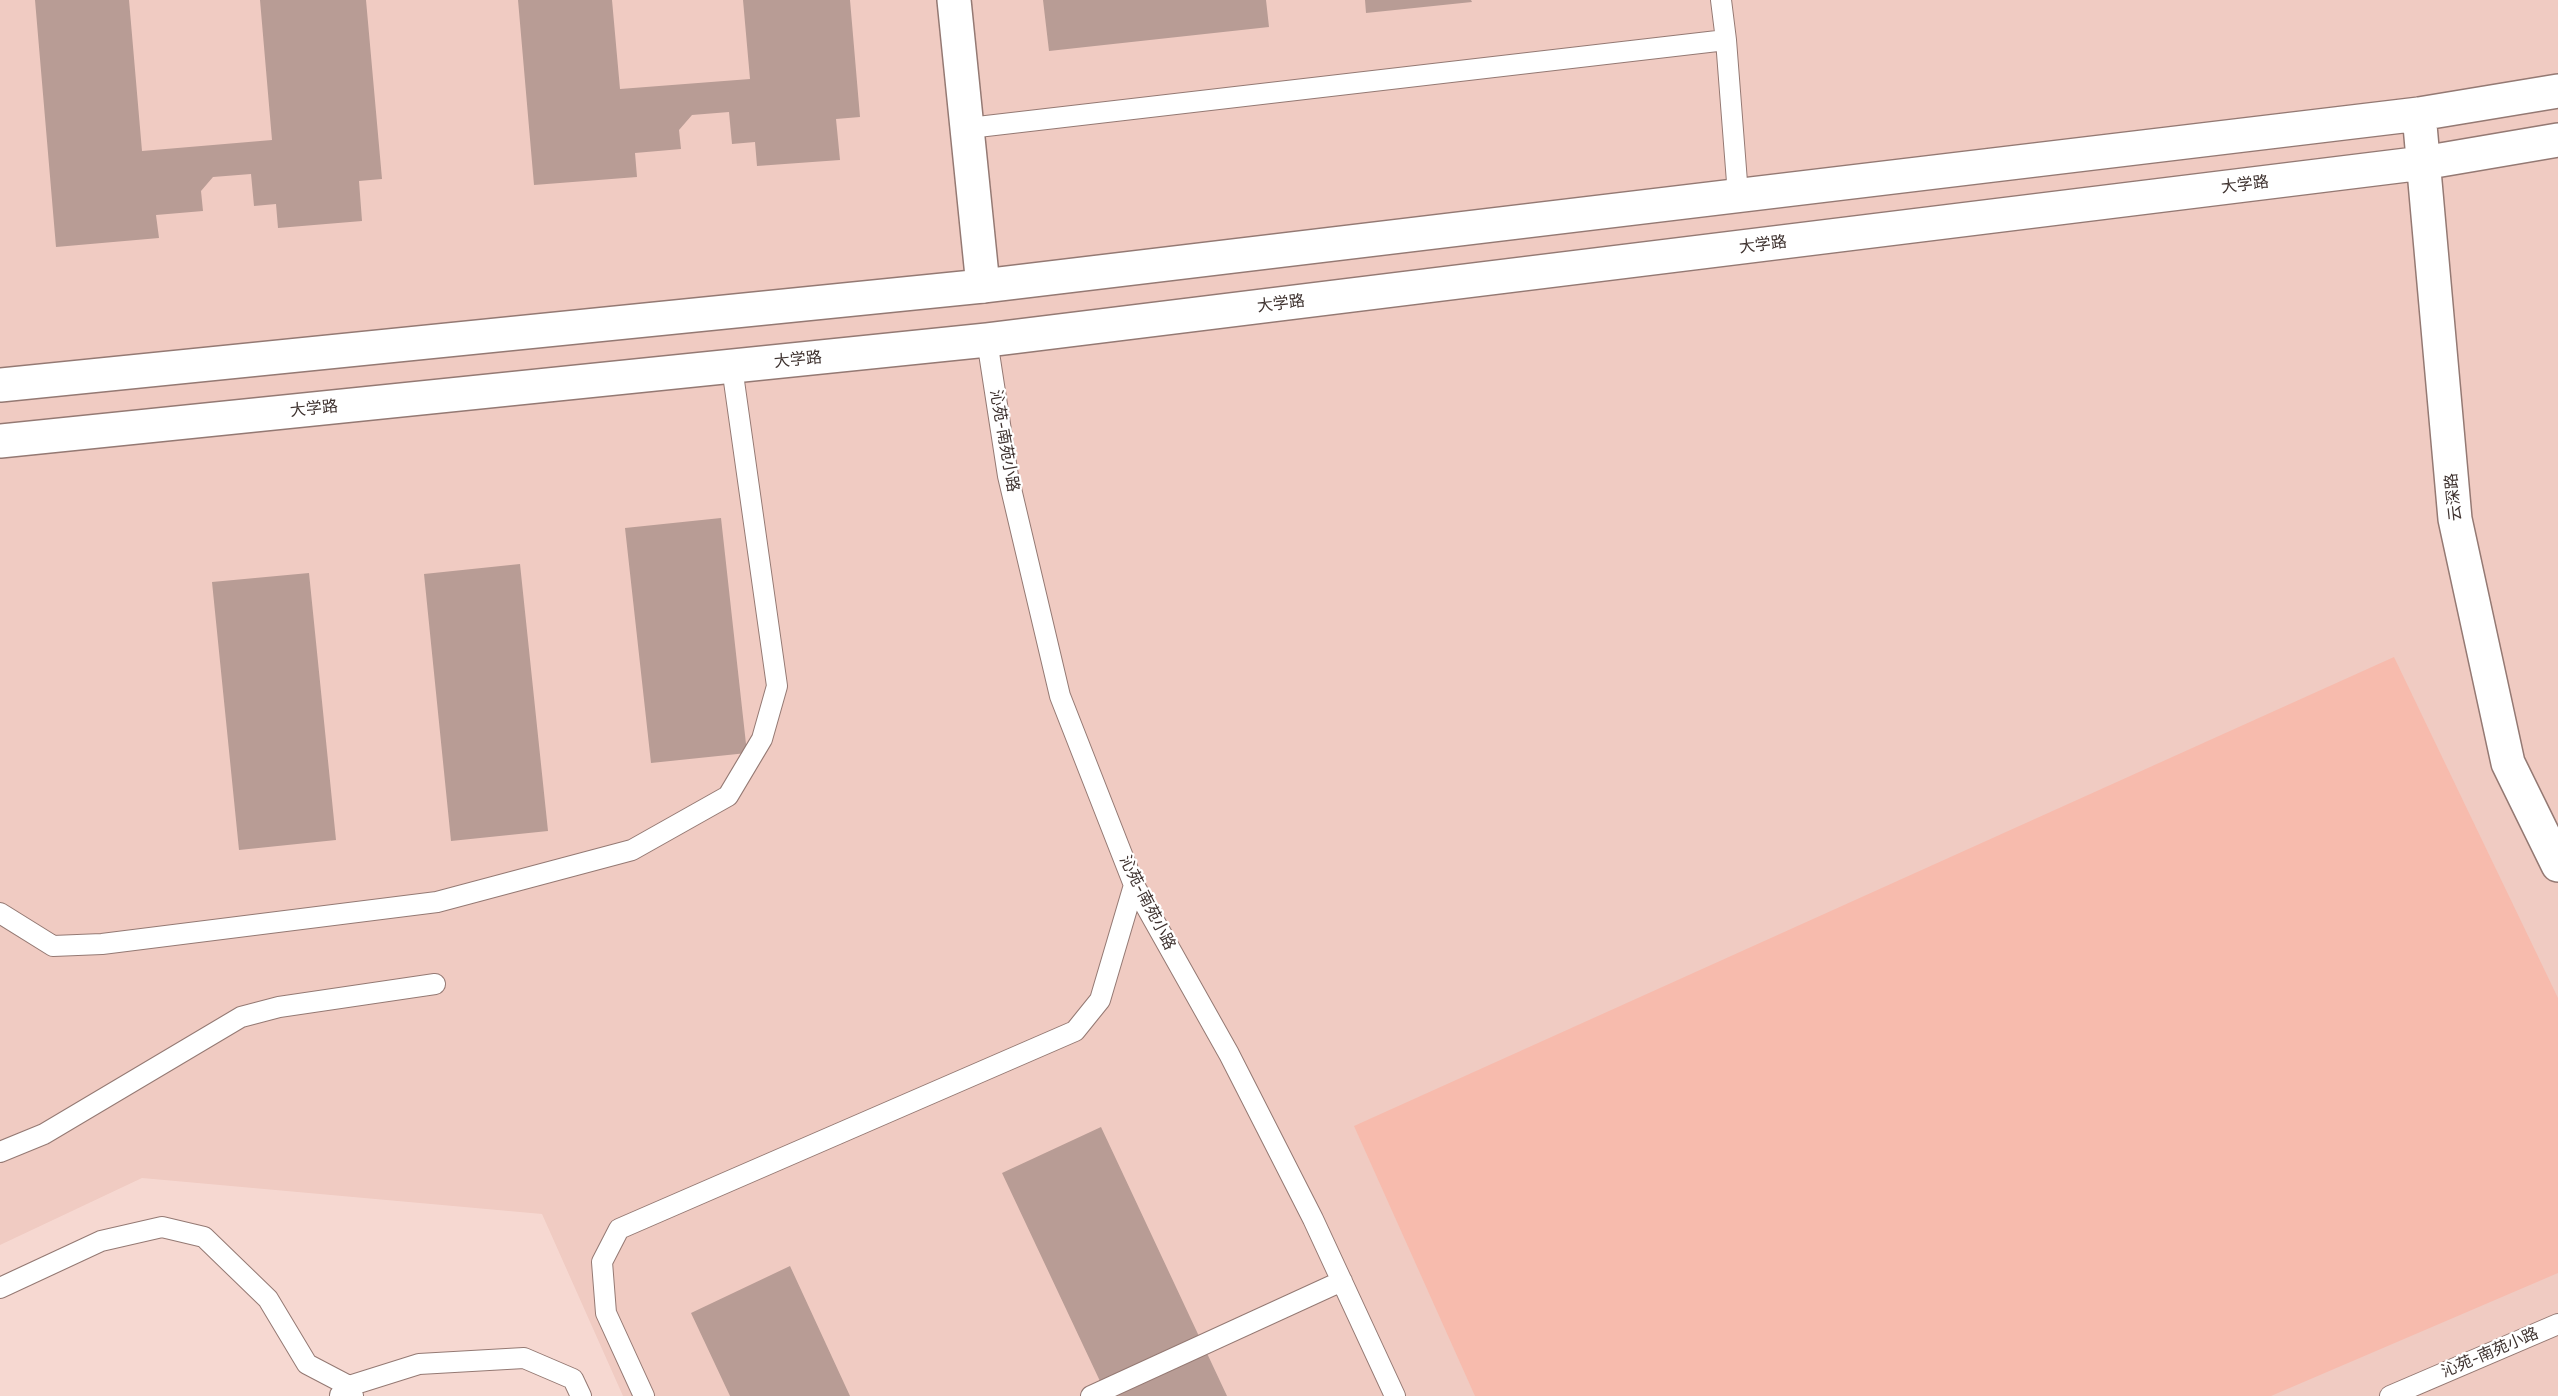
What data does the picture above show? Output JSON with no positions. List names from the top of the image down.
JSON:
{
  "streets": {
    "main road": ["大学路", "云深路"],
    "lane": ["沁苑-南苑小路"]
  },
  "crossings": [
    ["大学路", "沁苑-南苑小路"],
    ["大学路", "云深路"]
  ]
}
